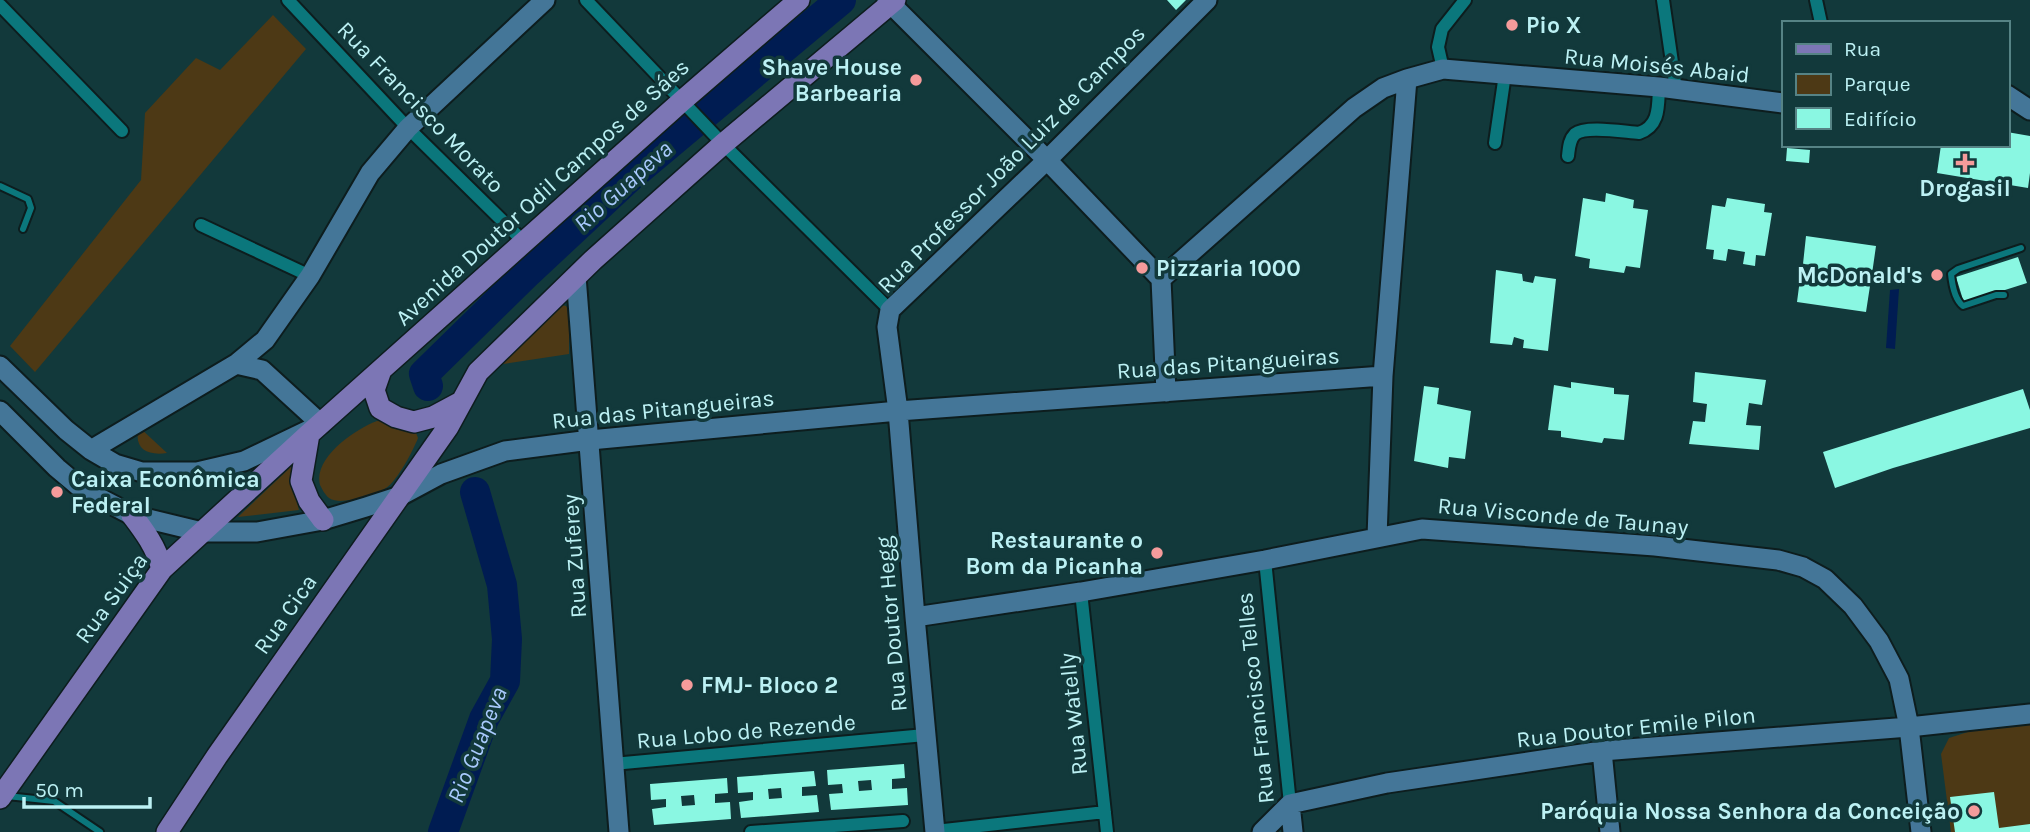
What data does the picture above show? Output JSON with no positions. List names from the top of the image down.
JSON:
{
  "streets": {
    "main road": ["Avenida Doutor Odil Campos de Sáes", "Rua Suiça", "Rua Cica"],
    "street": [
      "Rua Moisés Abaid",
      "Rua Francisco Morato",
      "Rua Professor João Luiz de Campos",
      "Rua das Pitangueiras",
      "Rua Visconde de Taunay",
      "Rua Zuferey",
      "Rua Doutor Hegg",
      "Rua Francisco Telles",
      "Rua Watelly",
      "Rua Doutor Emile Pilon",
      "Rua Lobo de Rezende"
    ]
  },
  "crossings": [
    ["Rua Francisco Morato", "Avenida Doutor Odil Campos de Sáes"],
    ["Rua Professor João Luiz de Campos", "Rua das Pitangueiras"],
    ["Rua Professor João Luiz de Campos", "Rua Doutor Hegg"],
    ["Avenida Doutor Odil Campos de Sáes", "Rua Suiça"],
    ["Rua das Pitangueiras", "Rua Zuferey"],
    ["Rua das Pitangueiras", "Rua Suiça"],
    ["Rua das Pitangueiras", "Rua Cica"],
    ["Rua das Pitangueiras", "Rua Doutor Hegg"],
    ["Rua Visconde de Taunay", "Rua Doutor Hegg"],
    ["Rua Visconde de Taunay", "Rua Francisco Telles"],
    ["Rua Visconde de Taunay", "Rua Watelly"],
    ["Rua Visconde de Taunay", "Rua Doutor Emile Pilon"],
    ["Rua Zuferey", "Rua Lobo de Rezende"],
    ["Rua Doutor Hegg", "Rua Lobo de Rezende"],
    ["Rua Francisco Telles", "Rua Doutor Emile Pilon"]
  ],
  "water": ["Rio Guapeva"],
  "places": {
    "other": [
      "Pio X",
      "Shave House Barbearia",
      "Pizzaria 1000",
      "McDonald's",
      "Caixa Econômica Federal",
      "Restaurante o Bom da Picanha",
      "FMJ- Bloco 2",
      "Paróquia Nossa Senhora da Conceição"
    ],
    "health": ["Drogasil"]
  },
  "legend": ["Rua", "Parque", "Edifício"],
  "scale_bar": "50 m"
}
